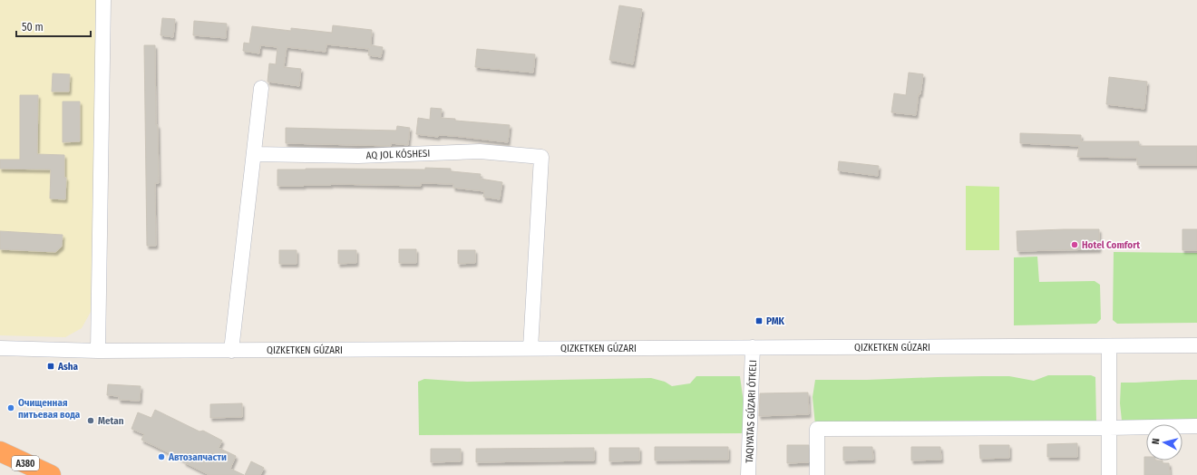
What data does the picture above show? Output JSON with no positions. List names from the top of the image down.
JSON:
{
  "streets": {
    "highway": ["A380"],
    "street": ["AQ JOL KÓSHESI"]
  },
  "places": {
    "other": [
      "Hotel Comfort",
      "Очищенная питьевая вода",
      "Metan",
      "Автозапчасти"
    ],
    "transit": ["PMK", "Asha"]
  },
  "scale_bar": "50 m",
  "north": "left"
}
